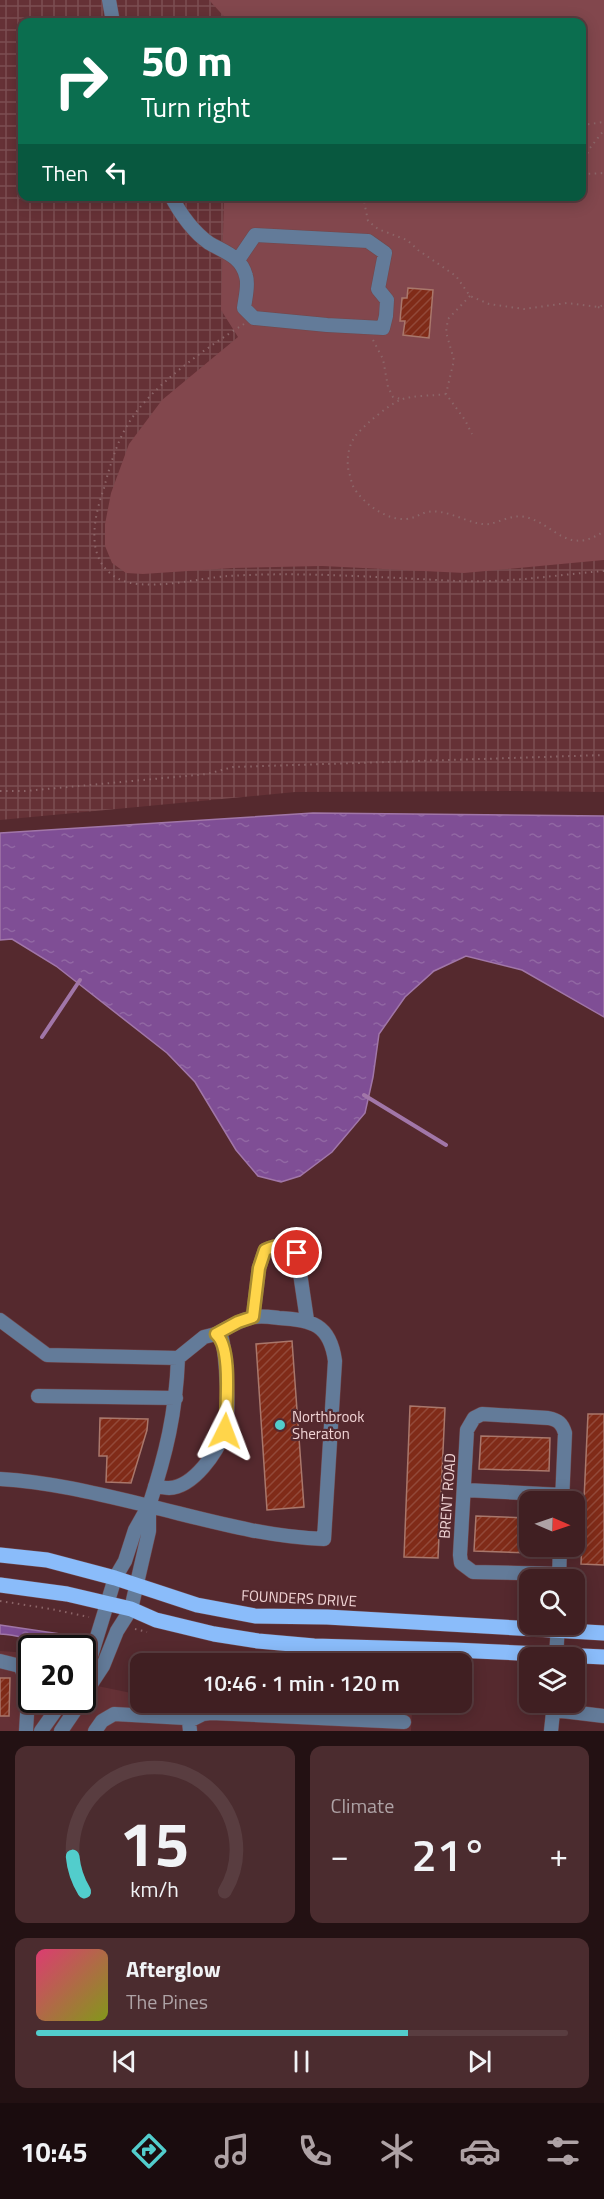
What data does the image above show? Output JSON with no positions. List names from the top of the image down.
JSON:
{
  "streets": {
    "main road": ["FOUNDERS DRIVE"],
    "street": ["BRENT ROAD"]
  },
  "places": ["Northbrook Sheraton"],
  "north": "right",
  "page": {
    "turn": ["50 m", "Turn right"],
    "then": "Then",
    "limit": "20",
    "trip": "10:46 · 1 min · 120 m",
    "tile": "Climate",
    "heat": ["−", "21°", "+"],
    "song": ["Afterglow", "The Pines"],
    "tabs": "10:45",
    "gauge": ["15", "km/h"]
  }
}
